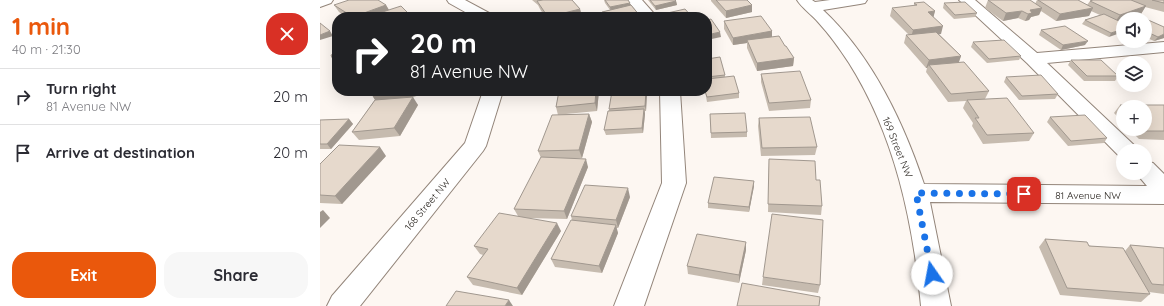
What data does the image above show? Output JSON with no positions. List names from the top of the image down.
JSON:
{
  "streets": {
    "street": ["169 Street NW", "81 Avenue NW", "168 Street NW"]
  },
  "crossings": [
    ["169 Street NW", "81 Avenue NW"]
  ],
  "page": {
    "heading": ["1 min", "40 m · 21:30"],
    "map_buttons": ["+", "−"],
    "turn": ["20 m", "81 Avenue NW"],
    "list": [
      {
        "name": "Turn right",
        "note": "81 Avenue NW",
        "value": "20 m"
      },
      {
        "name": "Arrive at destination",
        "value": "20 m"
      }
    ],
    "buttons": ["Exit", "Share"]
  }
}
